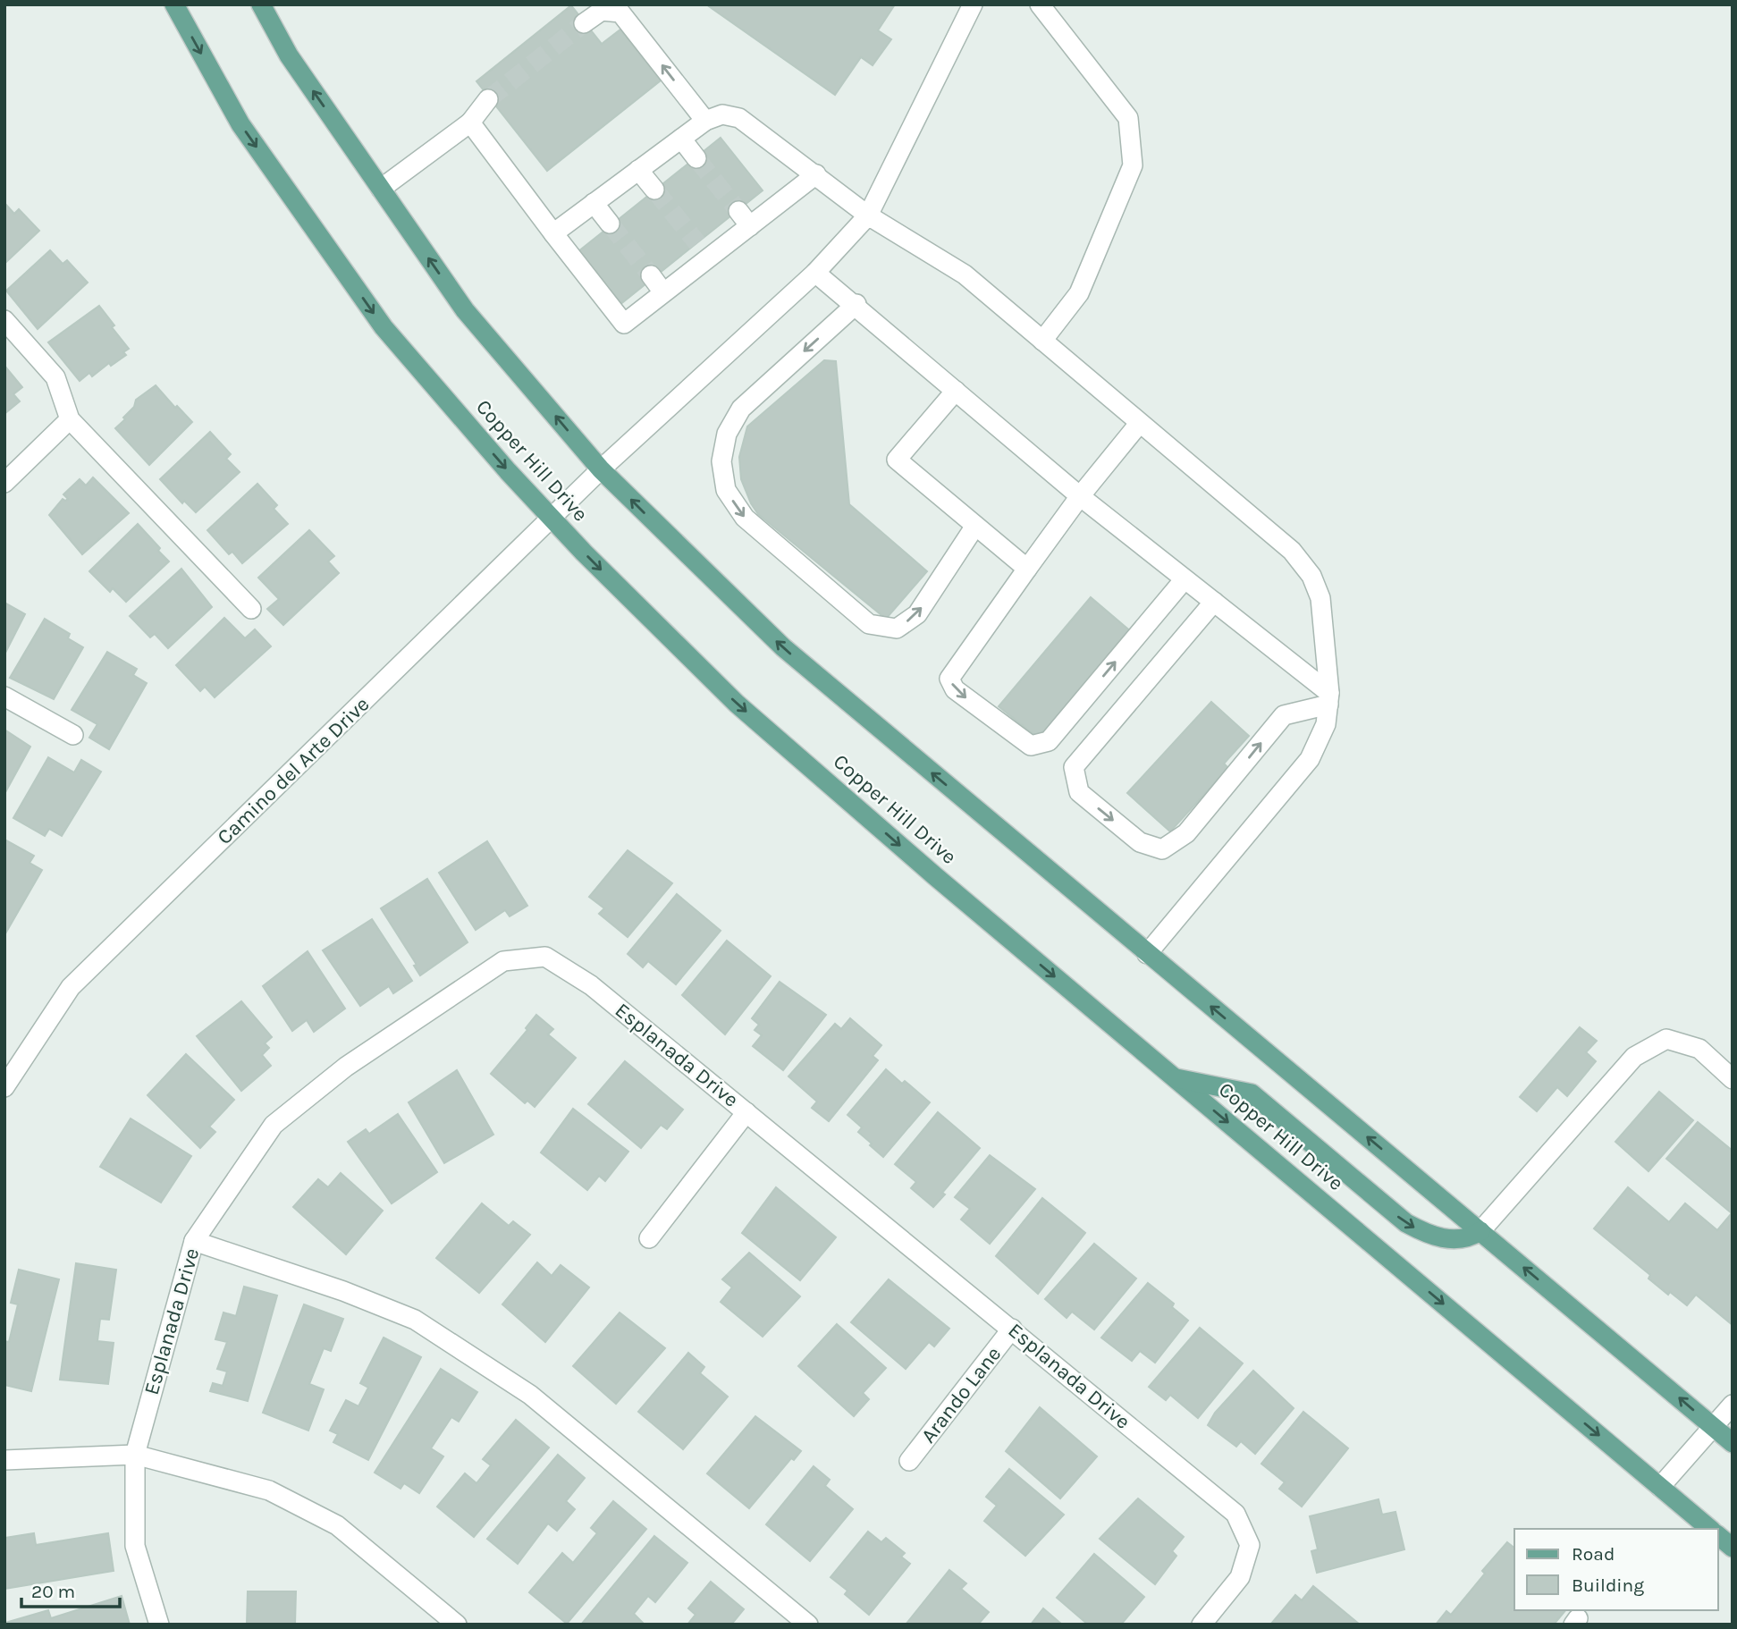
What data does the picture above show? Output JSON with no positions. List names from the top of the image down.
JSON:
{
  "streets": {
    "main road": ["Copper Hill Drive"],
    "street": ["Camino del Arte Drive", "Esplanada Drive", "Arando Lane"]
  },
  "crossings": [
    ["Copper Hill Drive", "Camino del Arte Drive"],
    ["Esplanada Drive", "Arando Lane"]
  ],
  "legend": ["Road", "Building"],
  "scale_bar": "20 m"
}
